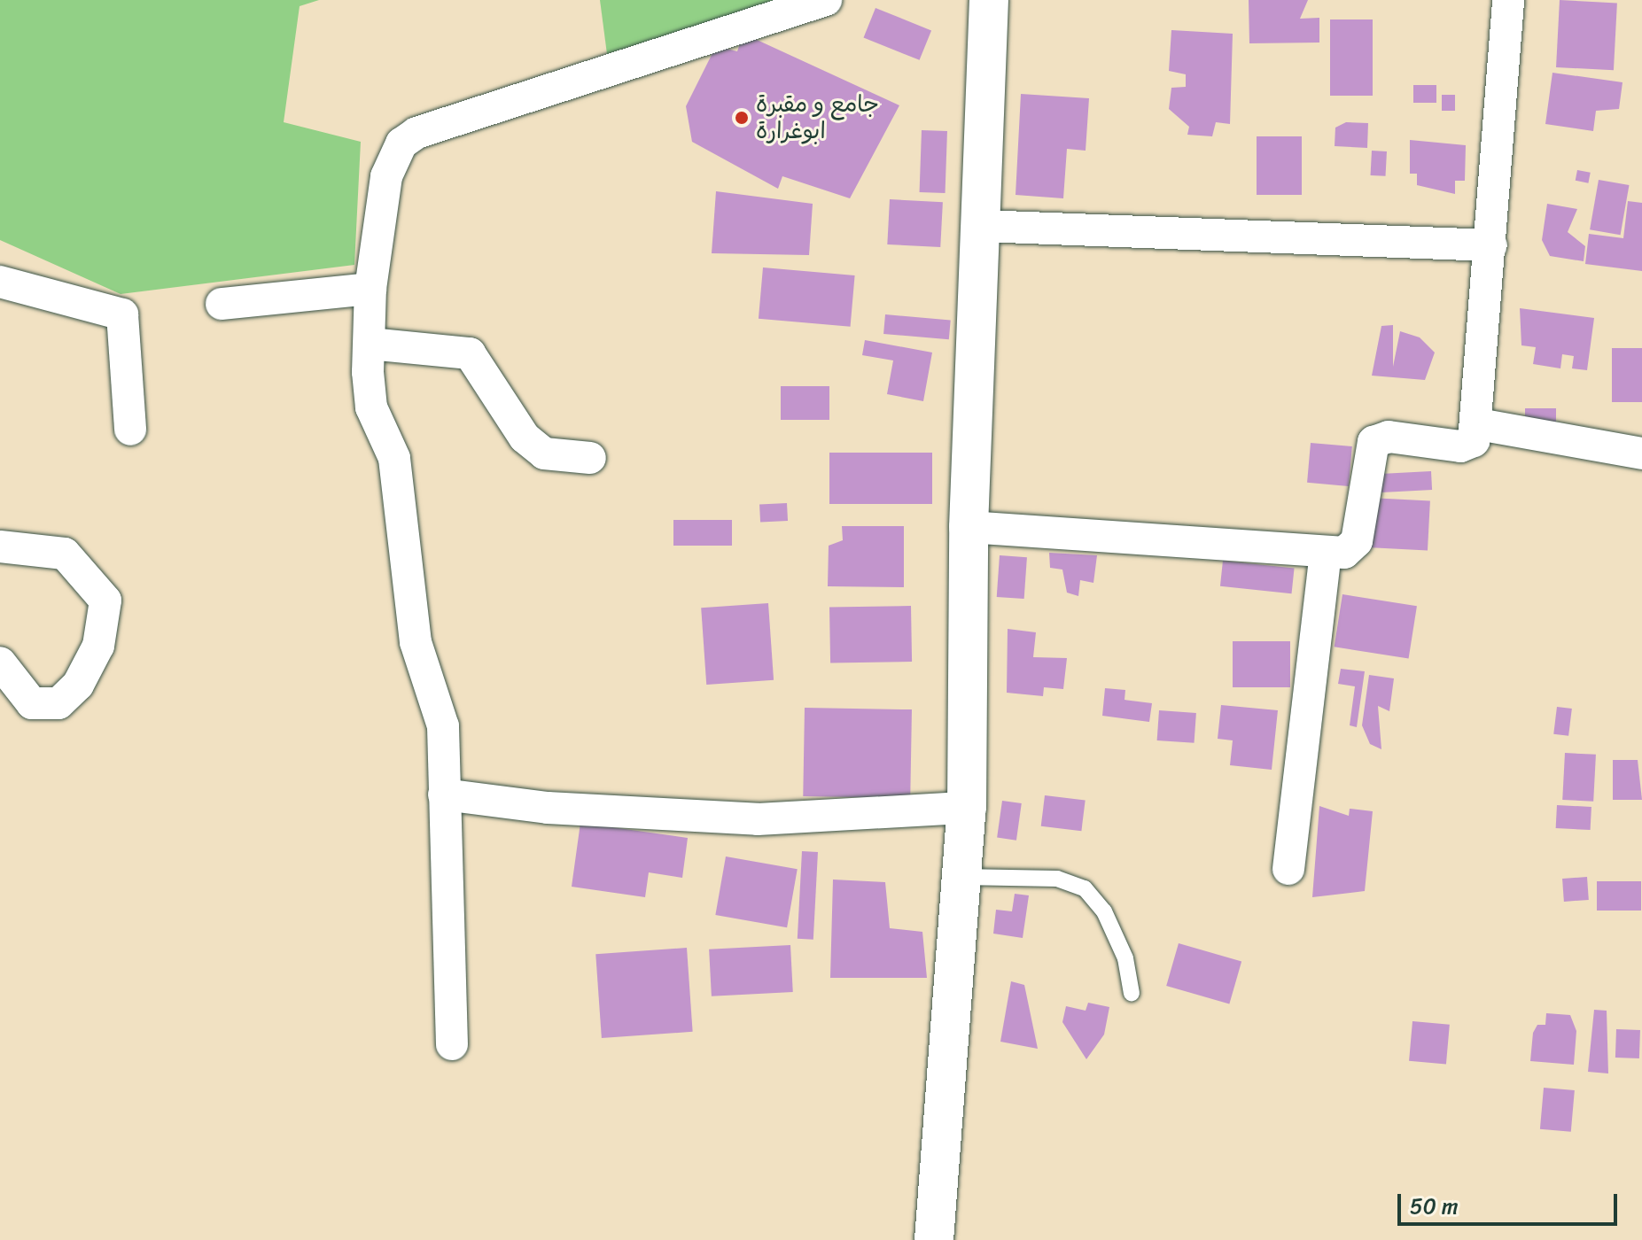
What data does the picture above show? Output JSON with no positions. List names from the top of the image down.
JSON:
{
  "places": ["جامع و مقبرة ابوغرارة"],
  "scale_bar": "50 m"
}
